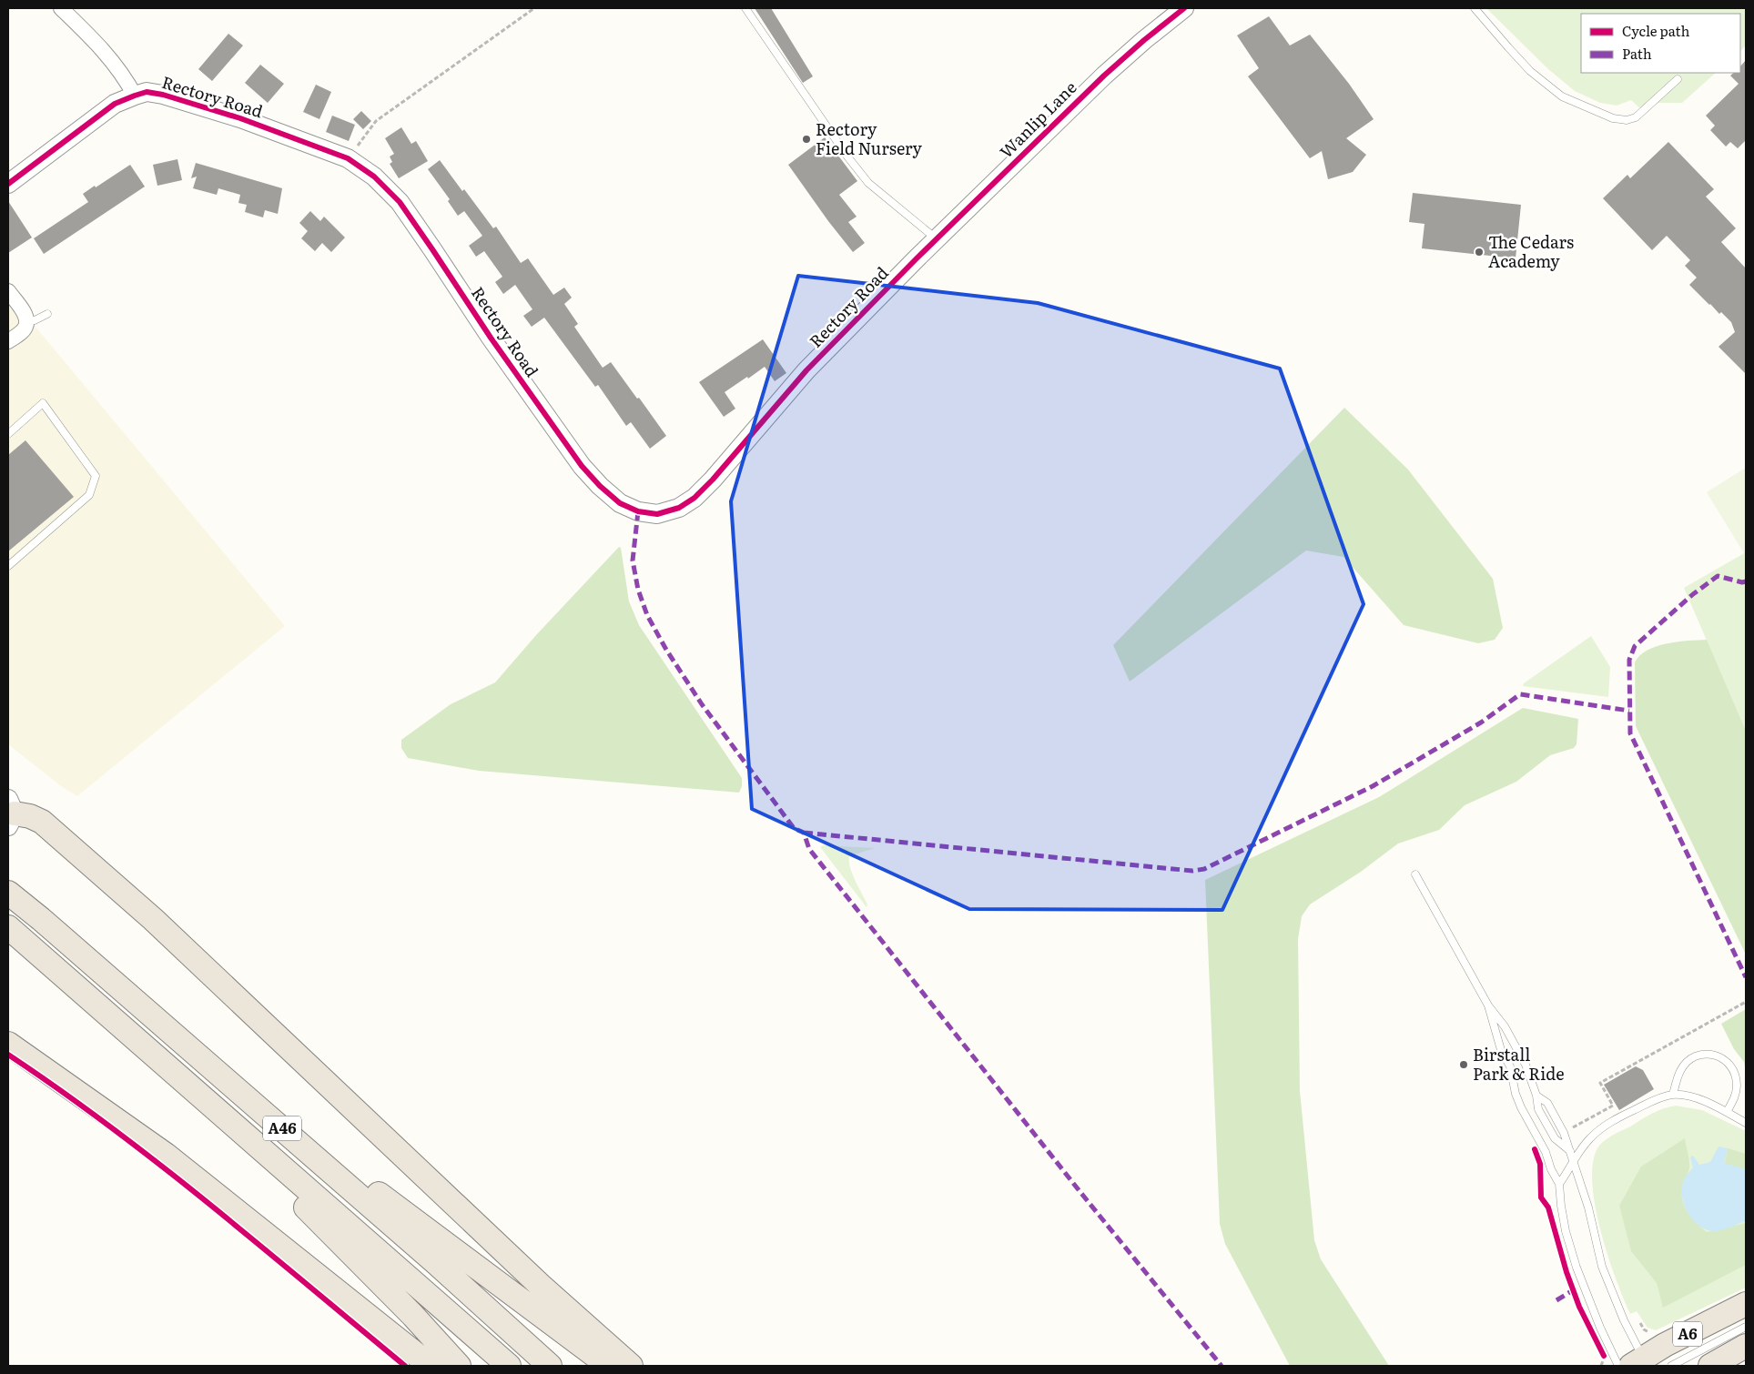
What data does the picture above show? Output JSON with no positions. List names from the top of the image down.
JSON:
{
  "streets": {
    "highway": ["A46", "A6"],
    "street": ["Rectory Road", "Wanlip Lane"]
  },
  "crossings": [
    ["Rectory Road", "Wanlip Lane"]
  ],
  "places": ["Rectory Field Nursery", "The Cedars Academy", "Birstall Park & Ride"],
  "legend": ["Cycle path", "Path"]
}
